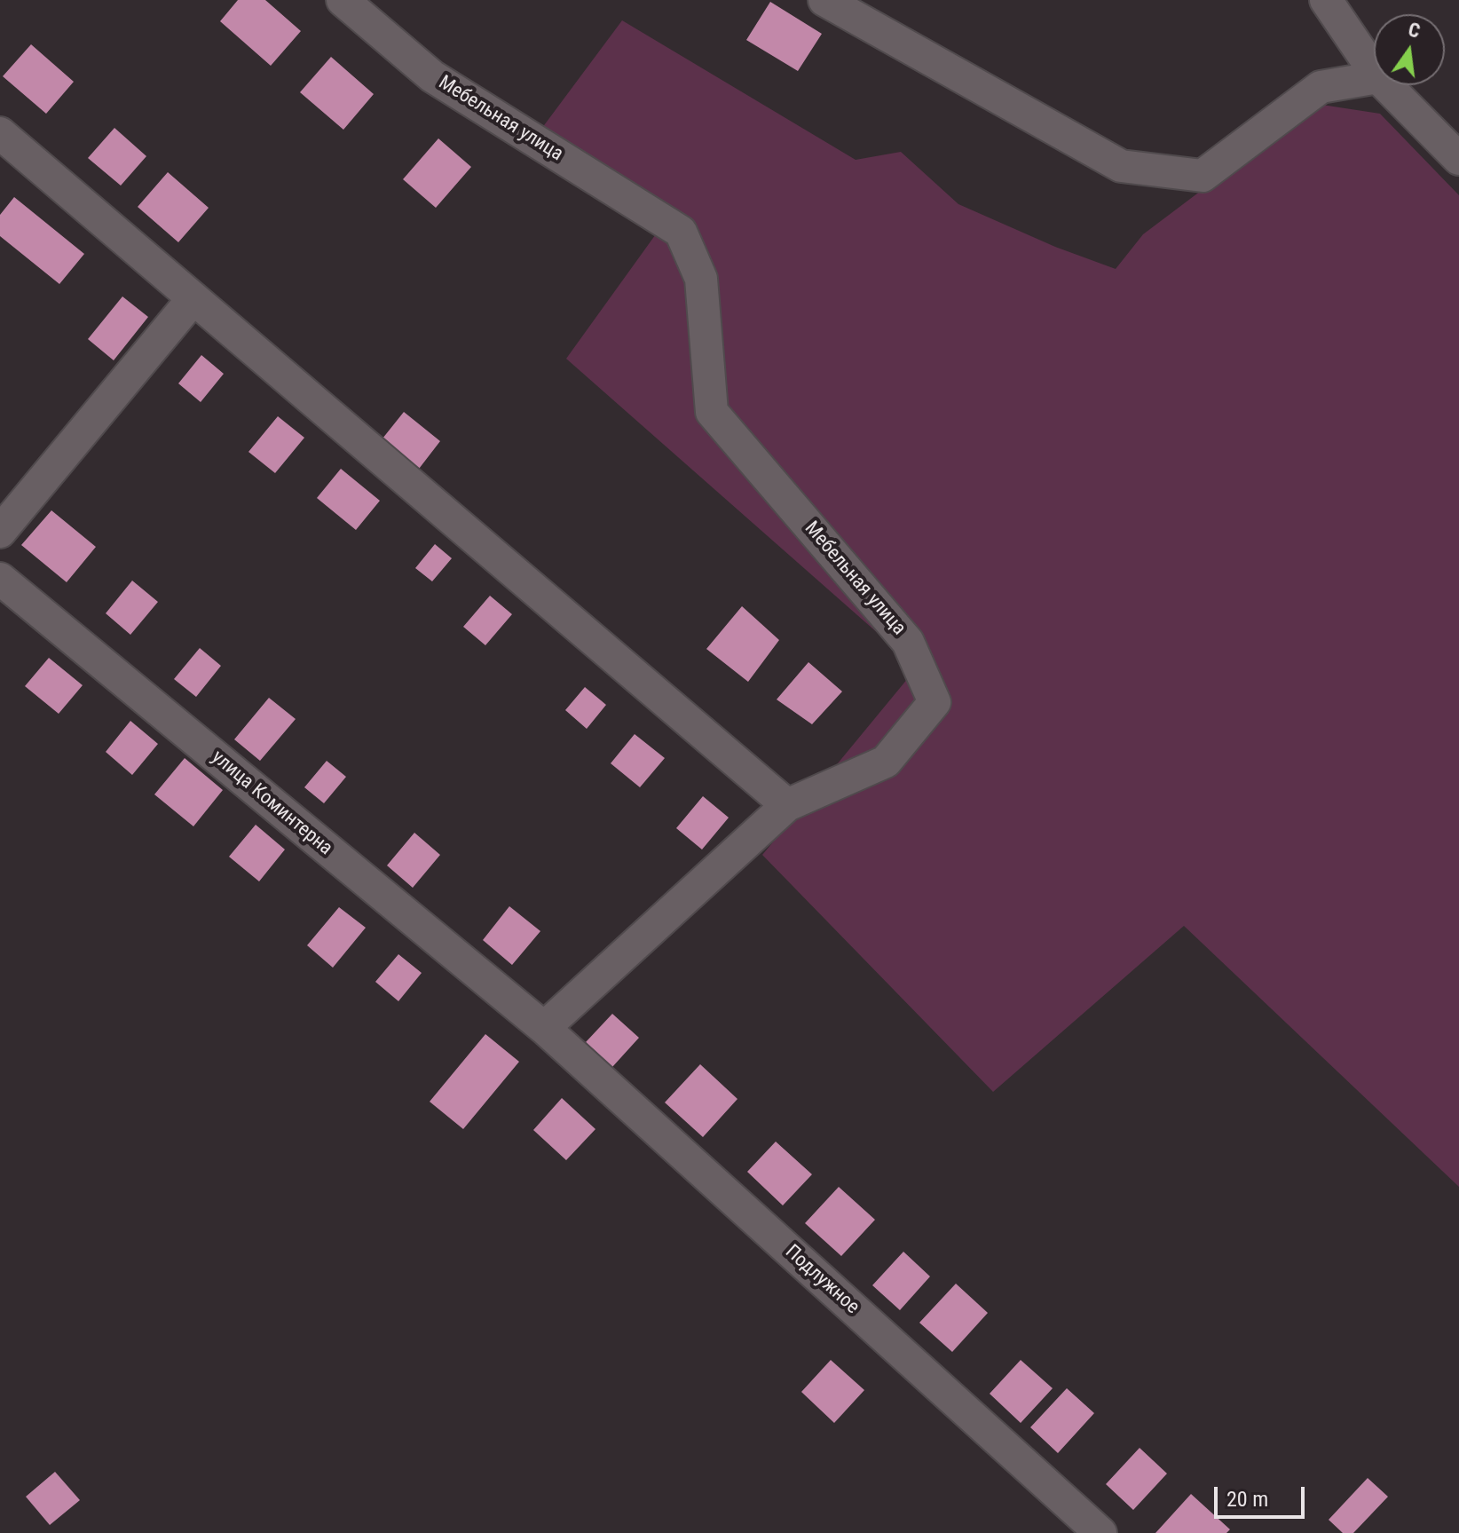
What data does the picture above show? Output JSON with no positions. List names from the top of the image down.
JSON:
{
  "streets": {
    "street": ["Мебельная улица", "улица Коминтерна", "Подлужное"]
  },
  "crossings": [
    ["улица Коминтерна", "Подлужное"]
  ],
  "scale_bar": "20 m",
  "north": "top"
}
